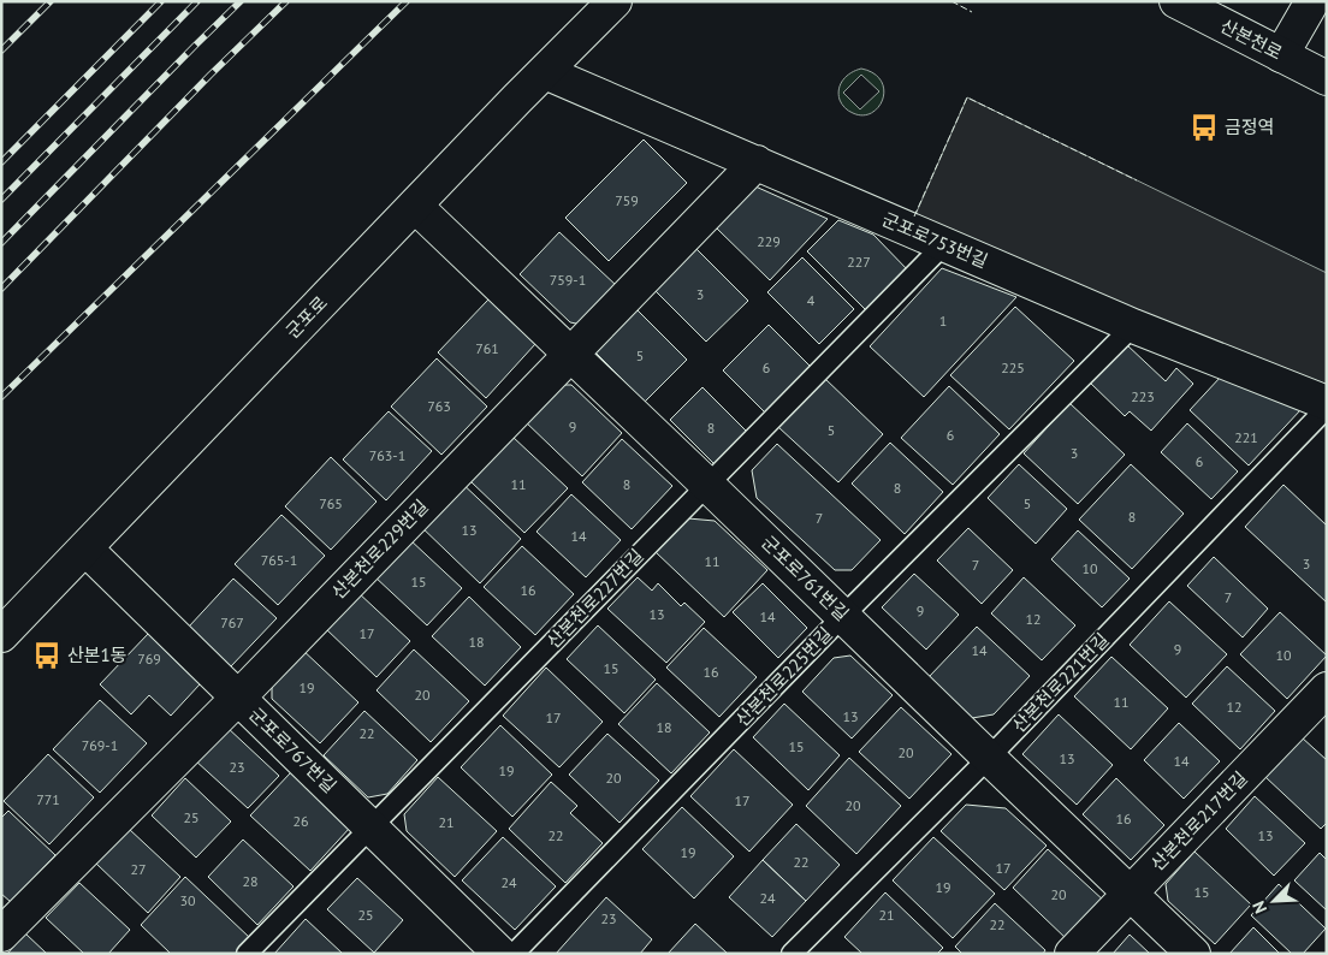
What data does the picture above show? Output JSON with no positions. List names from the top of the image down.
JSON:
{
  "streets": {
    "street": [
      "산본천로",
      "군포로753번길",
      "군포로",
      "산본천로229번길",
      "군포로761번길",
      "군포로767번길",
      "산본천로217번길"
    ],
    "lane": ["산본천로227번길", "산본천로225번길", "산본천로221번길"]
  },
  "crossings": [
    ["군포로753번길", "군포로"],
    ["군포로753번길", "산본천로229번길"],
    ["군포로753번길", "산본천로227번길"],
    ["군포로753번길", "산본천로225번길"],
    ["군포로", "군포로761번길"],
    ["군포로", "군포로767번길"],
    ["산본천로229번길", "군포로761번길"],
    ["산본천로229번길", "군포로767번길"],
    ["군포로761번길", "산본천로227번길"],
    ["군포로761번길", "산본천로225번길"],
    ["군포로761번길", "산본천로221번길"],
    ["군포로761번길", "산본천로217번길"],
    ["산본천로227번길", "군포로767번길"]
  ],
  "places": {
    "bus stop": ["금정역", "산본1동"]
  },
  "house_numbers": [
    "759",
    "229",
    "227",
    "759-1",
    "3",
    "4",
    "1",
    "761",
    "5",
    "6",
    "225",
    "223",
    "763",
    "9",
    "8",
    "5",
    "6",
    "221",
    "3",
    "763-1",
    "6",
    "11",
    "8",
    "8",
    "765",
    "5",
    "8",
    "7",
    "13",
    "14",
    "765-1",
    "11",
    "3",
    "7",
    "10",
    "15",
    "16",
    "7",
    "9",
    "13",
    "14",
    "12",
    "767",
    "17",
    "18",
    "9",
    "14",
    "10",
    "769",
    "15",
    "16",
    "19",
    "20",
    "11",
    "12",
    "13",
    "17",
    "18",
    "22",
    "769-1",
    "15",
    "20",
    "13",
    "14",
    "23",
    "19",
    "20",
    "771",
    "17",
    "20",
    "25",
    "16",
    "26",
    "21",
    "22",
    "13",
    "19",
    "22",
    "17",
    "27",
    "28",
    "24",
    "19",
    "15",
    "20",
    "24",
    "30",
    "25",
    "21",
    "23",
    "22"
  ],
  "north": "bottom left"
}
